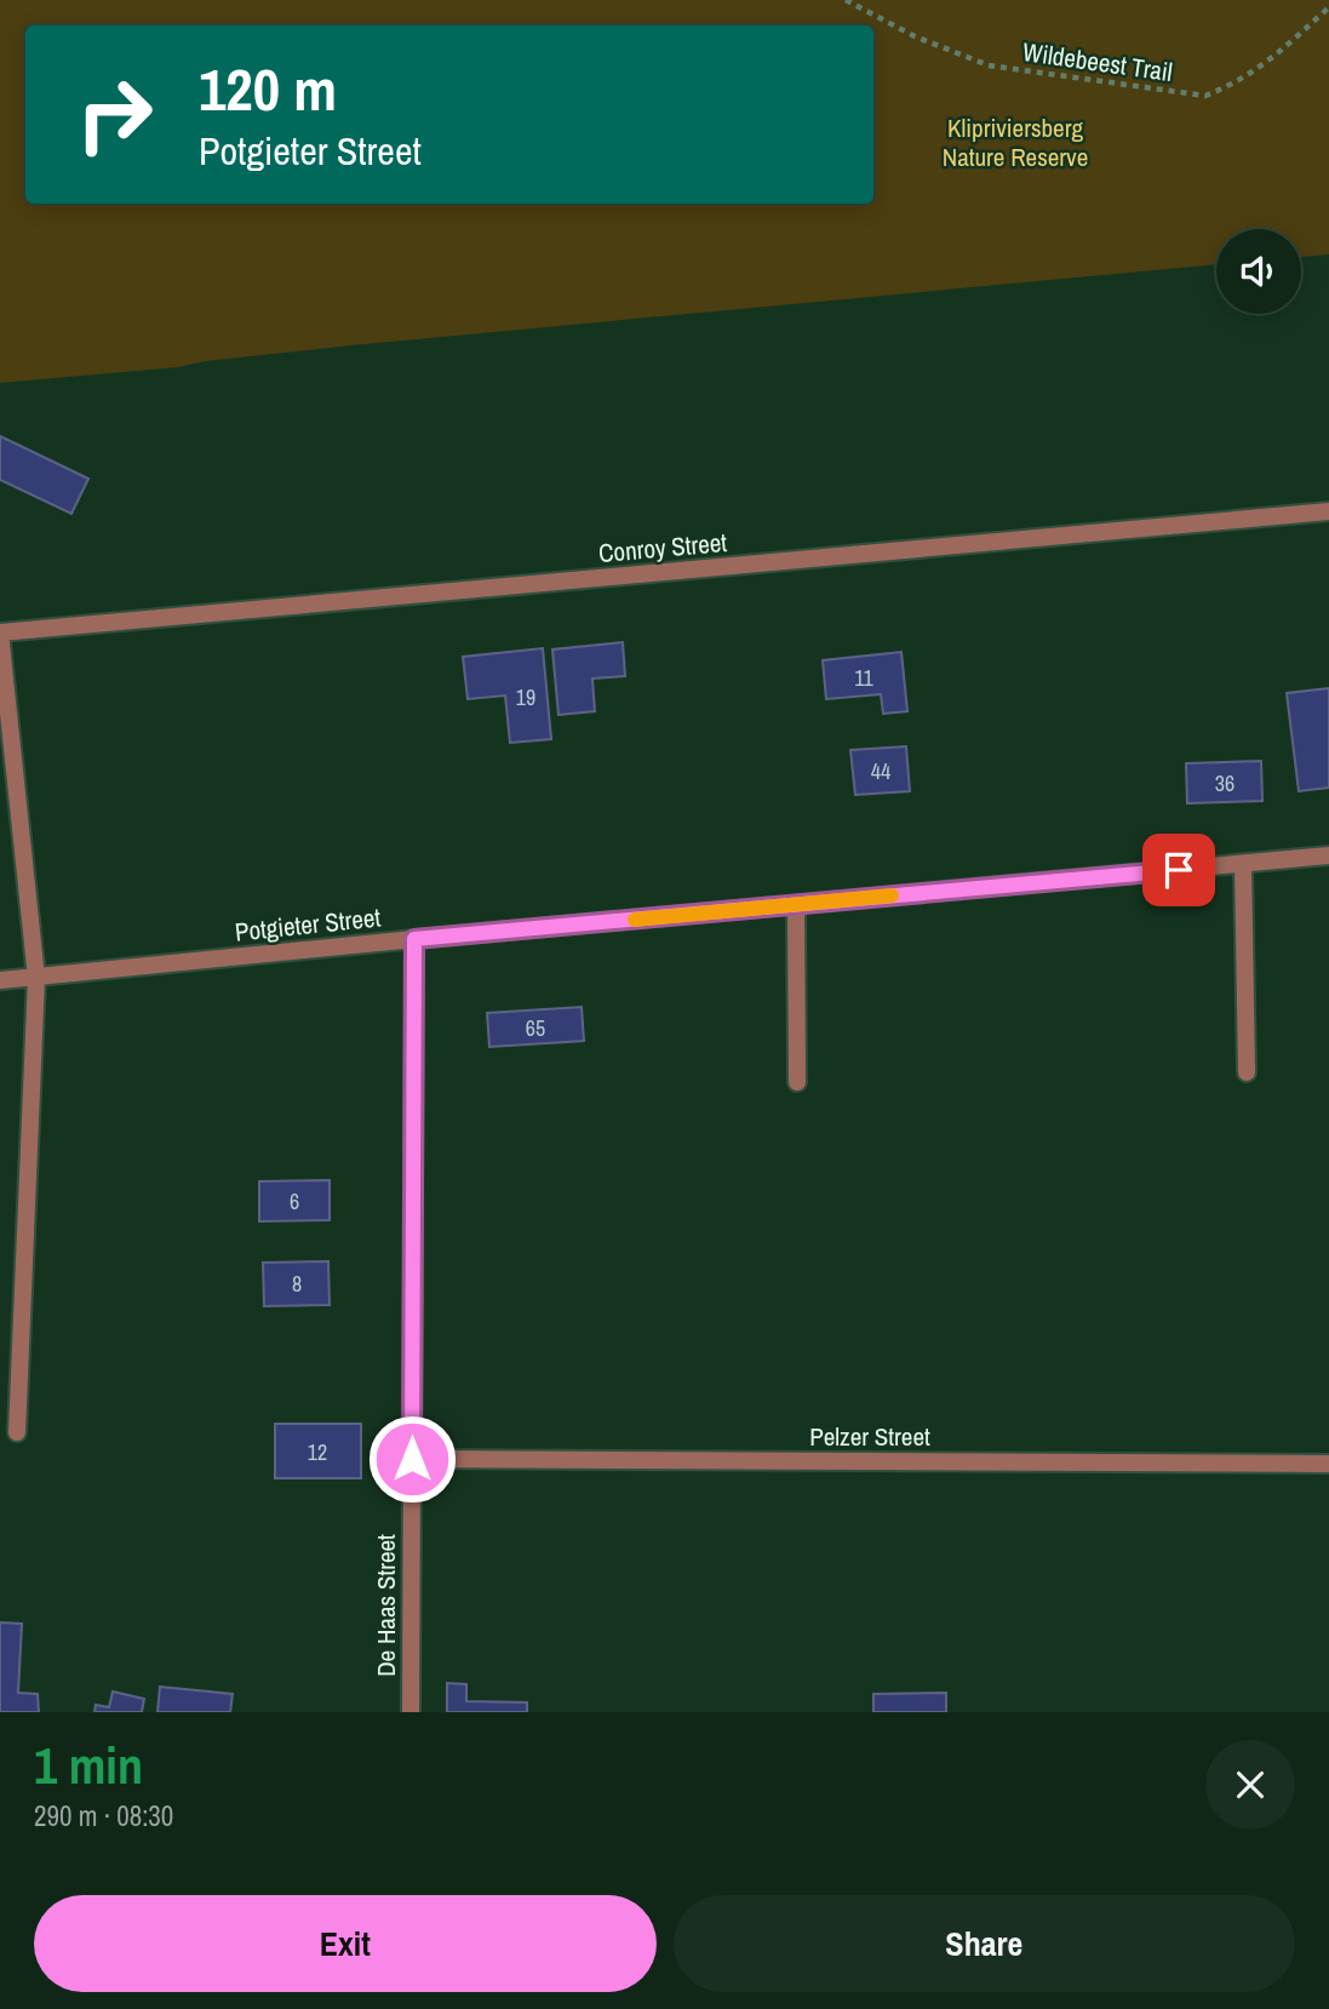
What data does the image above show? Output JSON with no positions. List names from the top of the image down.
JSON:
{
  "streets": {
    "street": [
      "Conroy Street",
      "Potgieter Street",
      "Pelzer Street",
      "De Haas Street"
    ],
    "path": ["Wildebeest Trail"]
  },
  "crossings": [
    ["Potgieter Street", "De Haas Street"],
    ["Pelzer Street", "De Haas Street"]
  ],
  "parks": ["Klipriviersberg Nature Reserve"],
  "house_numbers": [
    "11",
    "19",
    "44",
    "36",
    "65",
    "6",
    "8",
    "12"
  ],
  "page": {
    "turn": ["120 m", "Potgieter Street"],
    "heading": ["1 min", "290 m · 08:30"],
    "buttons": ["Exit", "Share"]
  }
}
